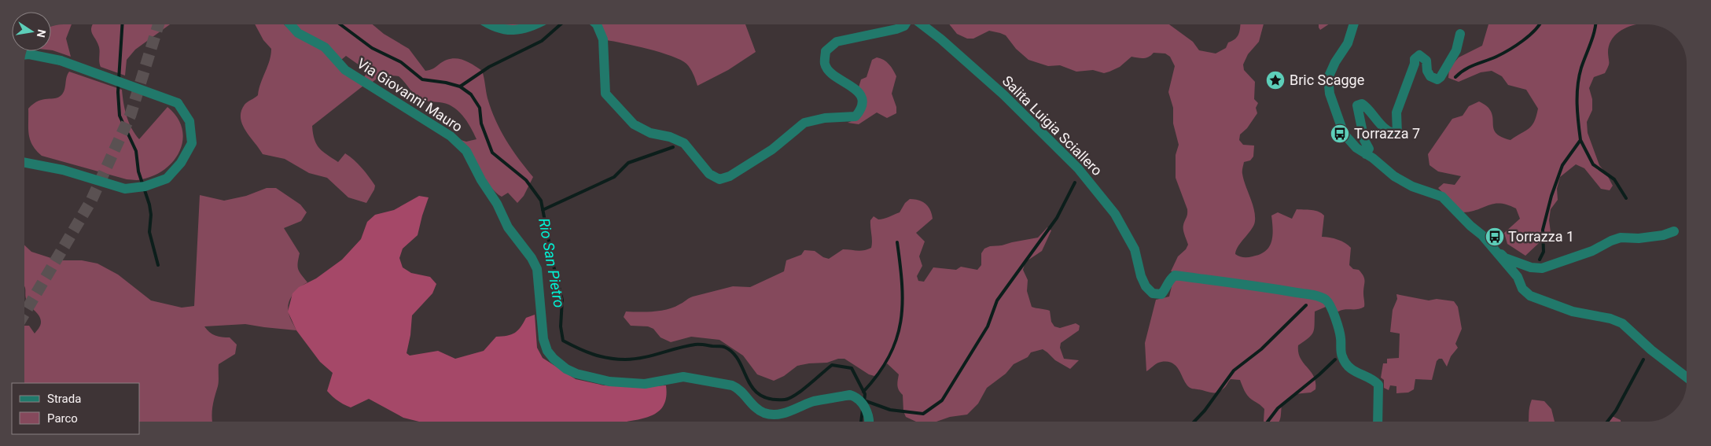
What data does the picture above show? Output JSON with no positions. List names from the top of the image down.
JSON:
{
  "streets": {
    "street": ["Via Giovanni Mauro", "Salita Luigia Sciallero"]
  },
  "water": ["Rio San Pietro"],
  "places": {
    "place": ["Bric Scagge"],
    "bus stop": ["Torrazza 7", "Torrazza 1"]
  },
  "legend": ["Strada", "Parco"],
  "north": "right"
}
